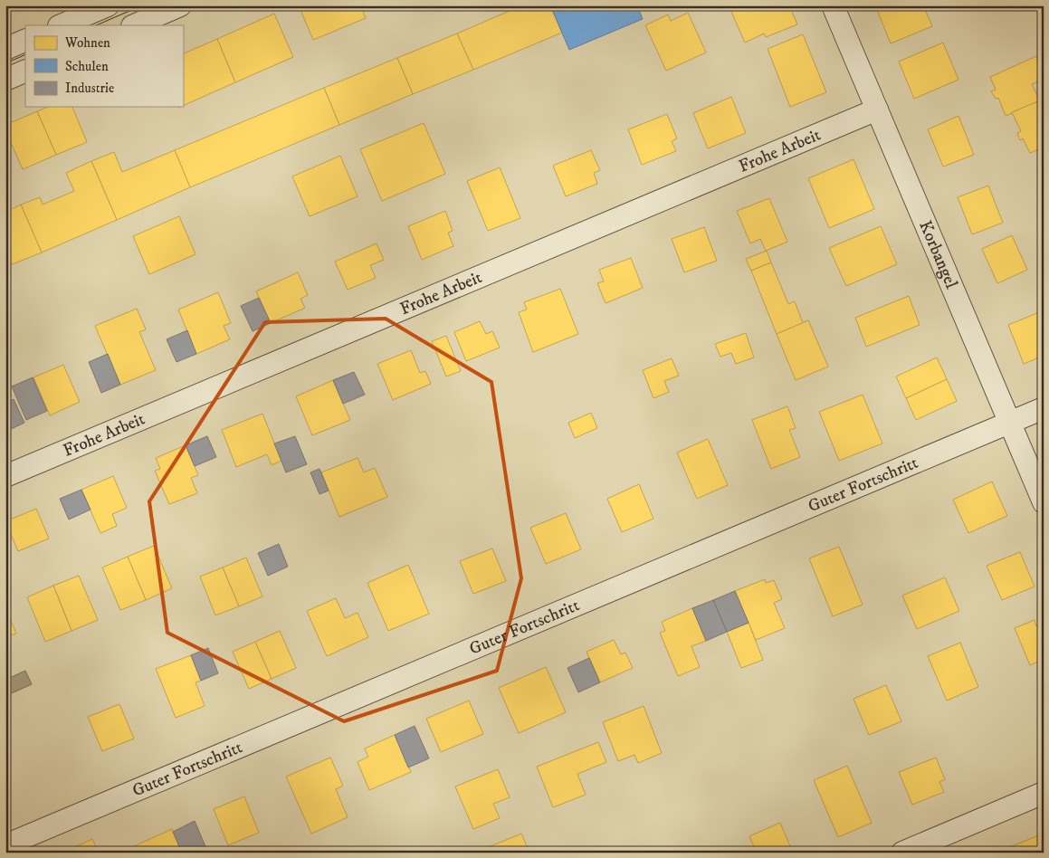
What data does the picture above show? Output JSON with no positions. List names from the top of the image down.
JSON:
{
  "streets": {
    "street": ["Frohe Arbeit", "Korbangel", "Guter Fortschritt"]
  },
  "crossings": [
    ["Frohe Arbeit", "Korbangel"],
    ["Korbangel", "Guter Fortschritt"]
  ],
  "legend": ["Wohnen", "Schulen", "Industrie"]
}
